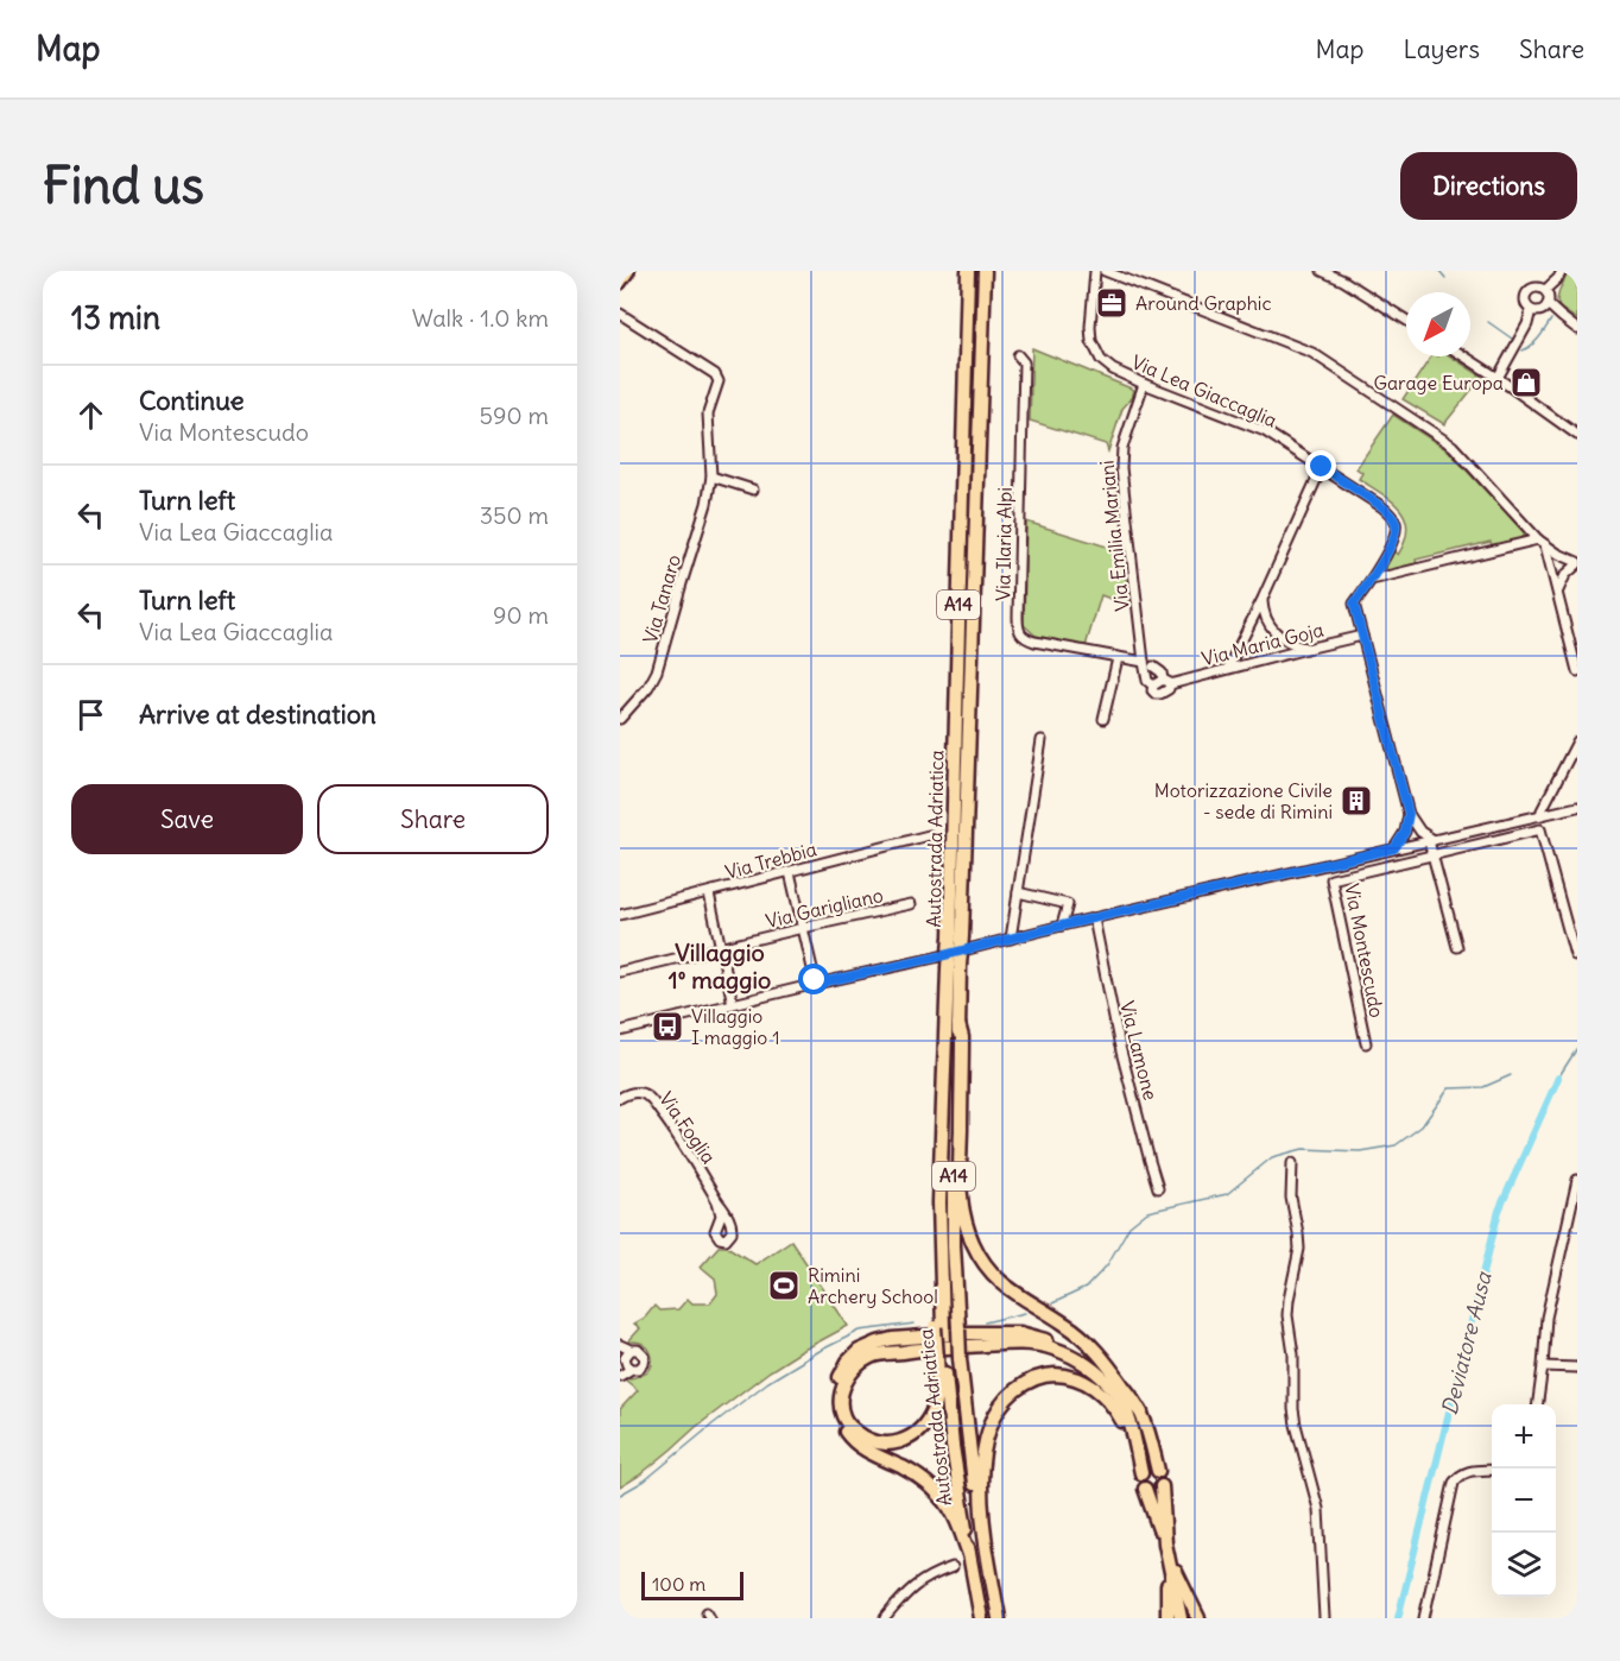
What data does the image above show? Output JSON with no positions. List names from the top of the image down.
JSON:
{
  "streets": {
    "highway": ["A14", "Autostrada Adriatica"],
    "street": [
      "Via Lea Giaccaglia",
      "Via Emilia Mariani",
      "Via Ilaria Alpi",
      "Via Tanaro",
      "Via Maria Goja",
      "Via Trebbia",
      "Via Garigliano",
      "Via Montescudo",
      "Via Lamone",
      "Via Foglia"
    ]
  },
  "crossings": [
    ["Via Lea Giaccaglia", "Via Emilia Mariani"],
    ["Via Lea Giaccaglia", "Via Maria Goja"],
    ["Via Lea Giaccaglia", "Via Montescudo"],
    ["Via Emilia Mariani", "Via Ilaria Alpi"],
    ["Via Emilia Mariani", "Via Maria Goja"],
    ["Via Montescudo", "Via Lamone"]
  ],
  "districts": ["Villaggio 1° maggio"],
  "water": ["Deviatore Ausa"],
  "places": {
    "office": ["Around Graphic"],
    "shop": ["Garage Europa"],
    "building": ["Motorizzazione Civile - sede di Rimini"],
    "bus stop": ["Villaggio I maggio 1"],
    "sports": ["Rimini Archery School"]
  },
  "scale_bar": "100 m",
  "north": "bottom left",
  "page": {
    "header": "Map",
    "nav": ["Map", "Layers", "Share"],
    "buttons": [
      "Directions",
      ["Save", "Share"]
    ],
    "title": "Find us",
    "heading": ["13 min", "Walk · 1.0 km"],
    "list": [
      ["Continue", "Via Montescudo", "590 m"],
      ["Turn left", "Via Lea Giaccaglia", "350 m"],
      ["Turn left", "Via Lea Giaccaglia", "90 m"],
      "Arrive at destination"
    ],
    "map_buttons": ["+", "−"],
    "scale": "100 m"
  }
}
